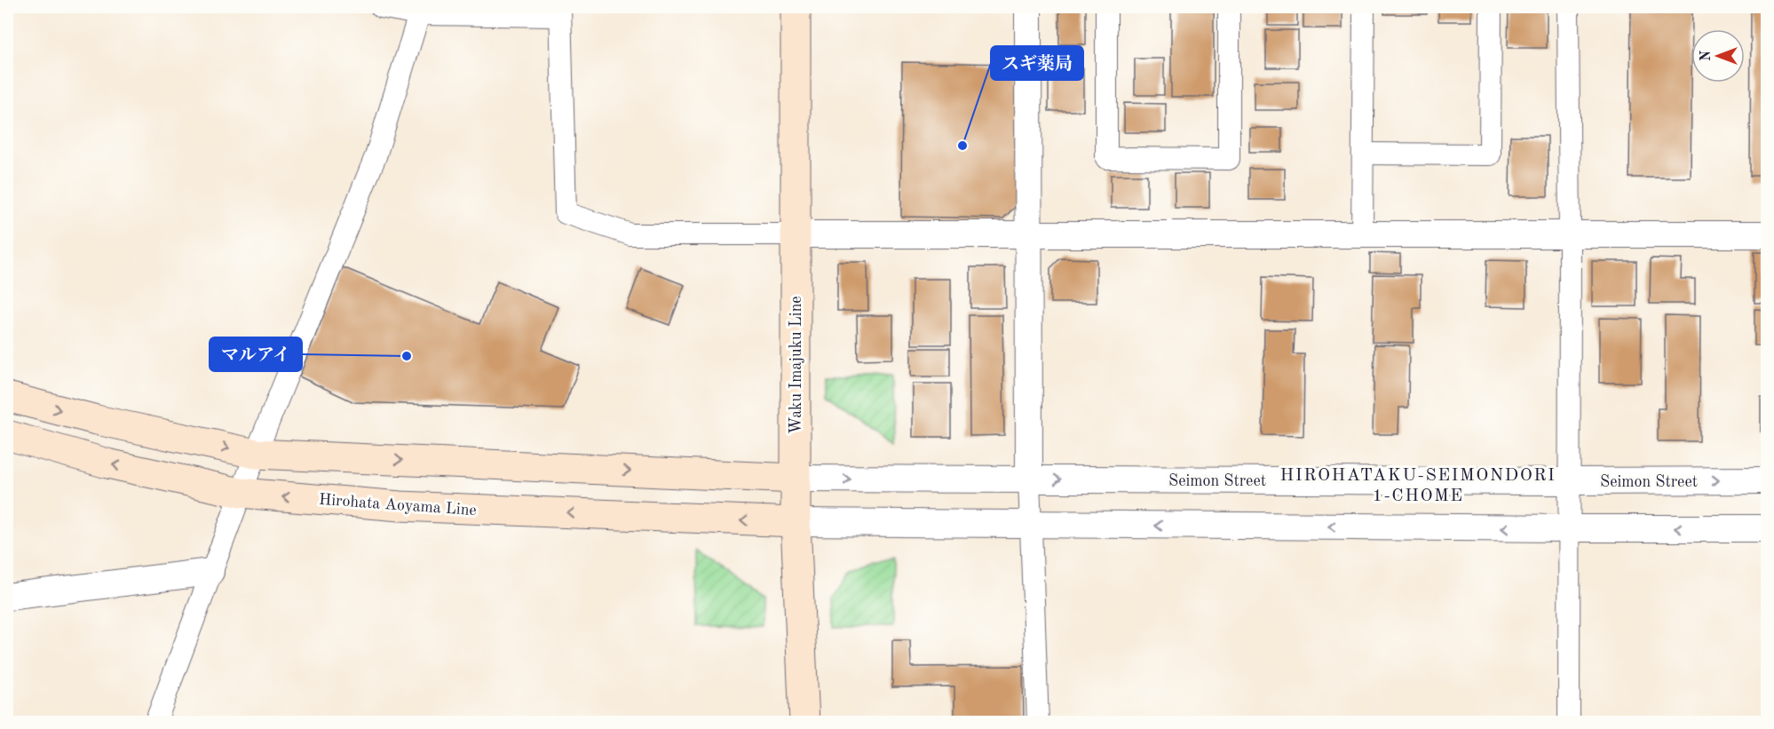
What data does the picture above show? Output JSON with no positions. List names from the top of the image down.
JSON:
{
  "streets": {
    "main road": ["Waku Imajuku Line", "Hirohata Aoyama Line"],
    "street": ["Seimon Street"]
  },
  "crossings": [
    ["Waku Imajuku Line", "Seimon Street"],
    ["Waku Imajuku Line", "Hirohata Aoyama Line"]
  ],
  "districts": ["HIROHATAKU-SEIMONDORI 1-CHOME"],
  "places": ["スギ薬局", "マルアイ"],
  "north": "left"
}
